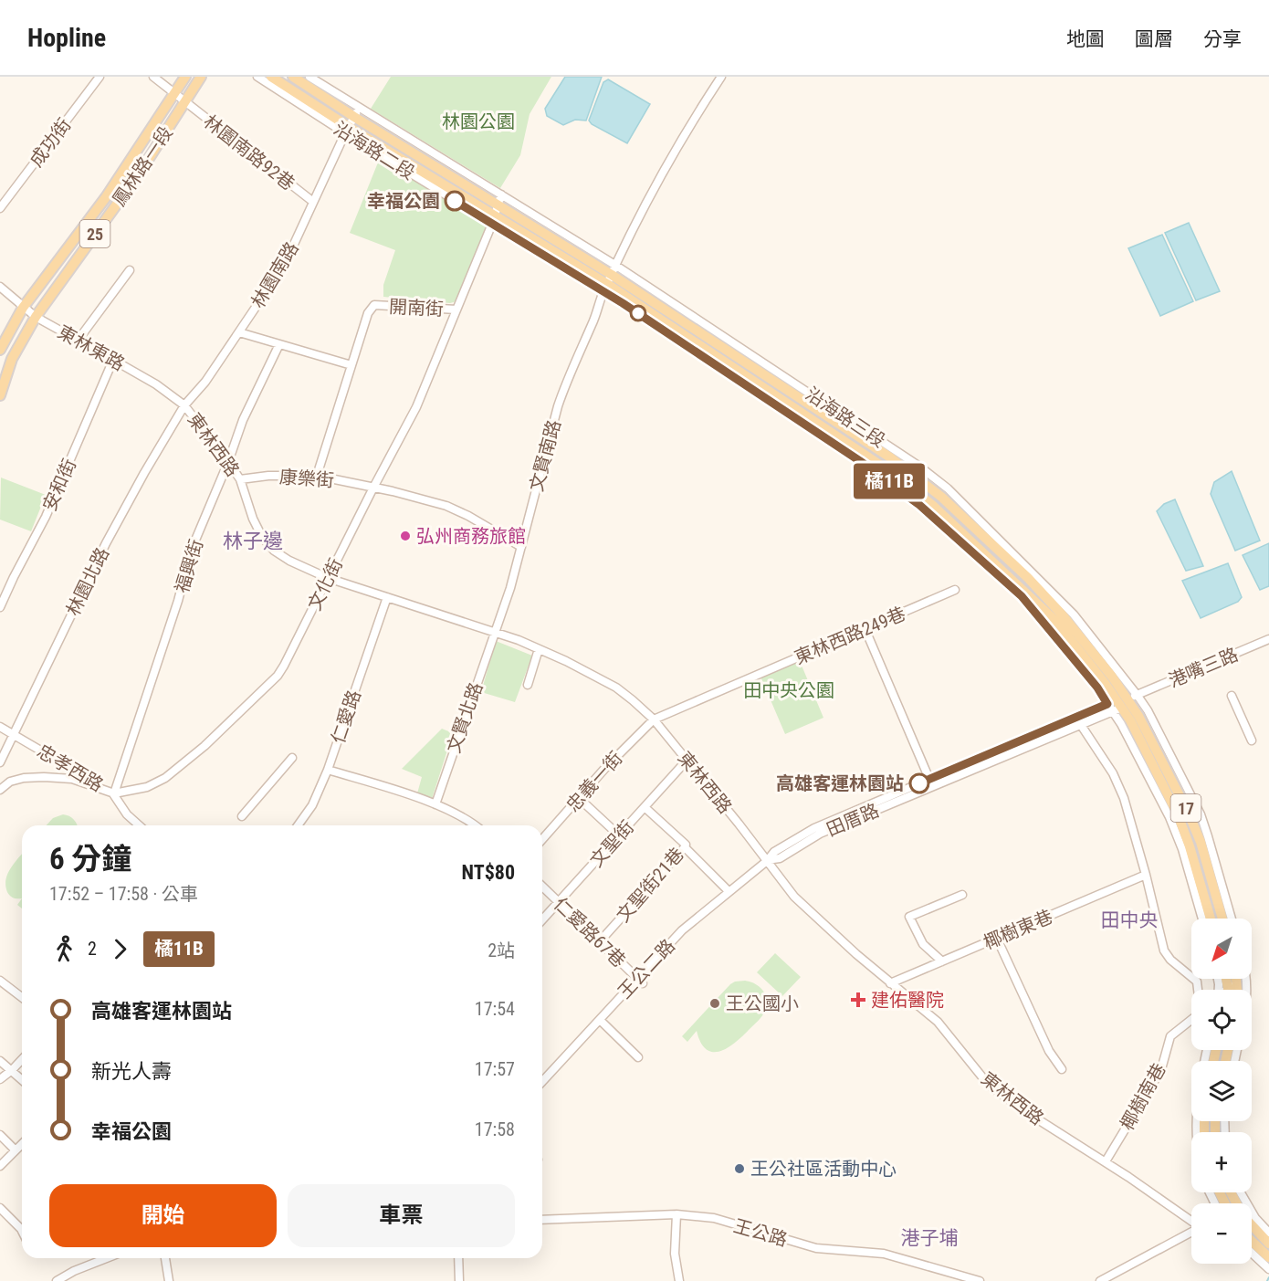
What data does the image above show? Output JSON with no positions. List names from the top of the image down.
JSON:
{
  "streets": {
    "main road": [
      "沿海路二段",
      "鳳林路一段",
      "25",
      "沿海路三段",
      "17"
    ],
    "street": [
      "成功街",
      "林園南路92巷",
      "林園南路",
      "開南街",
      "東林東路",
      "東林西路",
      "文賢南路",
      "康樂街",
      "安和街",
      "福興街",
      "林園北路",
      "文化街",
      "東林西路249巷",
      "港嘴三路",
      "仁愛路",
      "文賢北路",
      "忠孝西路",
      "忠義一街",
      "田厝路",
      "文聖街",
      "文聖街21巷",
      "椰樹東巷",
      "仁愛路67巷",
      "王公二路",
      "椰樹南巷",
      "王公路"
    ]
  },
  "crossings": [
    ["沿海路二段", "林園南路"],
    ["沿海路二段", "沿海路三段"],
    ["沿海路二段", "文賢南路"],
    ["沿海路二段", "文化街"],
    ["林園南路92巷", "鳳林路一段"],
    ["林園南路92巷", "林園南路"],
    ["鳳林路一段", "東林東路"],
    ["林園南路", "東林東路"],
    ["林園南路", "東林西路"],
    ["林園南路", "林園北路"],
    ["開南街", "康樂街"],
    ["開南街", "文化街"],
    ["東林東路", "東林西路"],
    ["東林東路", "安和街"],
    ["東林東路", "林園北路"],
    ["沿海路三段", "文賢南路"],
    ["沿海路三段", "港嘴三路"],
    ["沿海路三段", "17"],
    ["沿海路三段", "田厝路"],
    ["東林西路", "文賢南路"],
    ["東林西路", "康樂街"],
    ["東林西路", "福興街"],
    ["東林西路", "林園北路"],
    ["東林西路", "文化街"],
    ["東林西路", "東林西路249巷"],
    ["東林西路", "仁愛路"],
    ["東林西路", "文賢北路"],
    ["東林西路", "忠義一街"],
    ["東林西路", "田厝路"],
    ["東林西路", "文聖街"],
    ["東林西路", "椰樹東巷"],
    ["東林西路", "王公二路"],
    ["東林西路", "椰樹南巷"],
    ["文賢南路", "康樂街"],
    ["文賢南路", "文賢北路"],
    ["康樂街", "文化街"],
    ["福興街", "文化街"],
    ["福興街", "忠孝西路"],
    ["林園北路", "忠孝西路"],
    ["文化街", "忠孝西路"],
    ["東林西路249巷", "忠義一街"],
    ["港嘴三路", "田厝路"],
    ["17", "田厝路"],
    ["田厝路", "王公二路"],
    ["文聖街", "文聖街21巷"],
    ["文聖街", "仁愛路67巷"],
    ["文聖街21巷", "仁愛路67巷"],
    ["仁愛路67巷", "王公二路"]
  ],
  "districts": ["林子邊", "田中央", "港子埔"],
  "parks": ["林園公園", "田中央公園"],
  "places": {
    "other": [
      "幸福公園",
      "弘州商務旅館",
      "高雄客運林園站",
      "王公國小",
      "王公社區活動中心"
    ],
    "health": ["建佑醫院"]
  },
  "lines": ["bus line 橘11B"],
  "north": "bottom left",
  "page": {
    "header": "Hopline",
    "nav": ["地圖", "圖層", "分享"],
    "on_map": "橘11B",
    "heading": ["6 分鐘", "17:52 – 17:58 · 公車", "NT$80"],
    "map_buttons": ["+", "−"],
    "legs": ["2", "橘11B", "2站"],
    "list": [
      {
        "name": "高雄客運林園站",
        "value": "17:54"
      },
      {
        "name": "新光人壽",
        "value": "17:57"
      },
      {
        "name": "幸福公園",
        "value": "17:58"
      }
    ],
    "buttons": ["開始", "車票"]
  }
}
